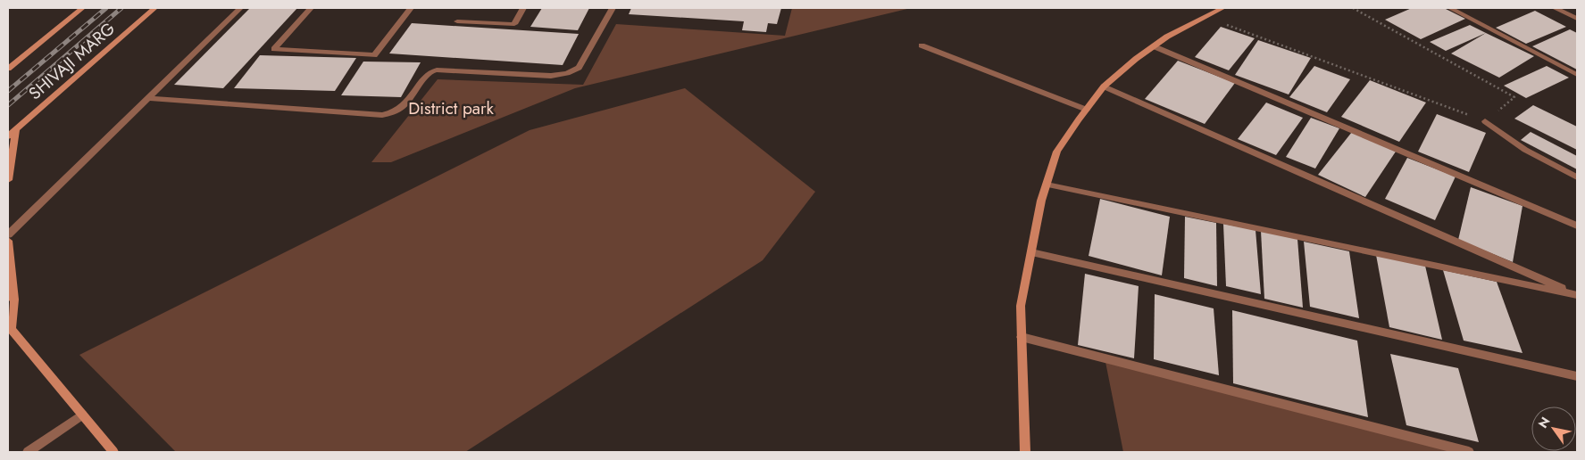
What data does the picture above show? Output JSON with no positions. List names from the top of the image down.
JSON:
{
  "streets": {
    "street": ["SHIVAJI MARG"]
  },
  "parks": ["District park"],
  "north": "top left"
}
